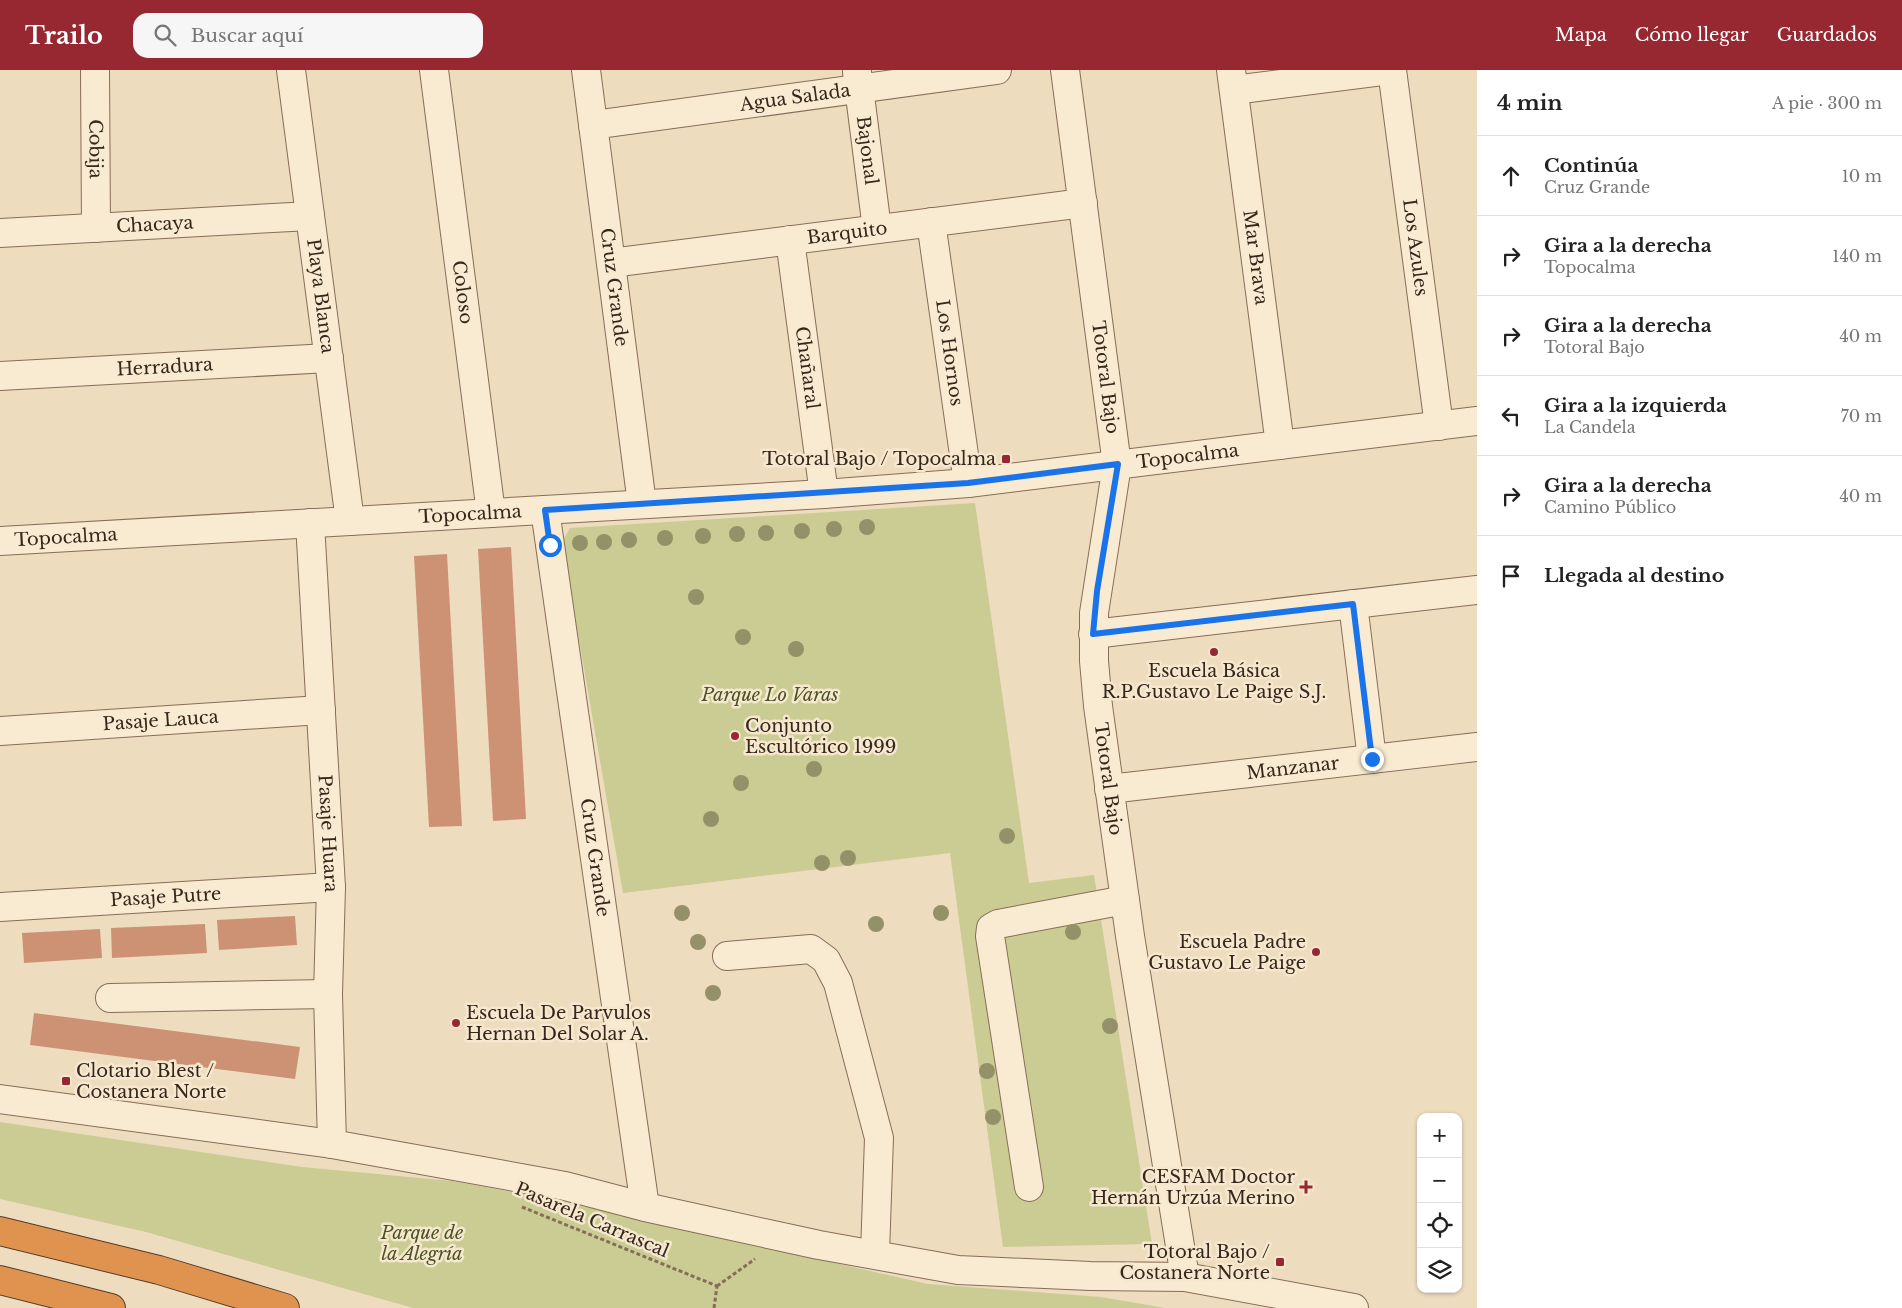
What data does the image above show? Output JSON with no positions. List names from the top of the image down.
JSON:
{
  "streets": {
    "street": [
      "Agua Salada",
      "Cobija",
      "Bajonal",
      "Chacaya",
      "Barquito",
      "Los Azules",
      "Mar Brava",
      "Cruz Grande",
      "Coloso",
      "Playa Blanca",
      "Los Hornos",
      "Herradura",
      "Chañaral",
      "Totoral Bajo",
      "Topocalma",
      "Pasaje Lauca",
      "Manzanar",
      "Pasaje Huara",
      "Pasaje Putre"
    ],
    "path": ["Pasarela Carrascal"]
  },
  "crossings": [
    ["Agua Salada", "Bajonal"],
    ["Agua Salada", "Cruz Grande"],
    ["Cobija", "Chacaya"],
    ["Bajonal", "Barquito"],
    ["Chacaya", "Playa Blanca"],
    ["Barquito", "Cruz Grande"],
    ["Barquito", "Los Hornos"],
    ["Barquito", "Chañaral"],
    ["Barquito", "Totoral Bajo"],
    ["Los Azules", "Topocalma"],
    ["Mar Brava", "Topocalma"],
    ["Cruz Grande", "Topocalma"],
    ["Coloso", "Topocalma"],
    ["Playa Blanca", "Herradura"],
    ["Playa Blanca", "Topocalma"],
    ["Los Hornos", "Topocalma"],
    ["Chañaral", "Topocalma"],
    ["Totoral Bajo", "Topocalma"],
    ["Totoral Bajo", "Manzanar"],
    ["Topocalma", "Pasaje Huara"],
    ["Pasaje Lauca", "Pasaje Huara"],
    ["Pasaje Huara", "Pasaje Putre"]
  ],
  "parks": ["Parque Lo Varas", "Parque de la Alegría"],
  "places": {
    "transit": ["Totoral Bajo / Topocalma", "Clotario Blest / Costanera Norte", "Totoral Bajo / Costanera Norte"],
    "other": [
      "Escuela Básica R.P.Gustavo Le Paige S.J.",
      "Conjunto Escultórico 1999",
      "Escuela Padre Gustavo Le Paige",
      "Escuela De Parvulos Hernan Del Solar A."
    ],
    "health": ["CESFAM Doctor Hernán Urzúa Merino"]
  },
  "page": {
    "header": "Trailo",
    "search": "Buscar aquí",
    "nav": ["Mapa", "Cómo llegar", "Guardados"],
    "heading": ["4 min", "A pie · 300 m"],
    "list": [
      ["Continúa", "Cruz Grande", "10 m"],
      ["Gira a la derecha", "Topocalma", "140 m"],
      ["Gira a la derecha", "Totoral Bajo", "40 m"],
      ["Gira a la izquierda", "La Candela", "70 m"],
      ["Gira a la derecha", "Camino Público", "40 m"],
      "Llegada al destino"
    ],
    "map_buttons": ["+", "−"]
  }
}
